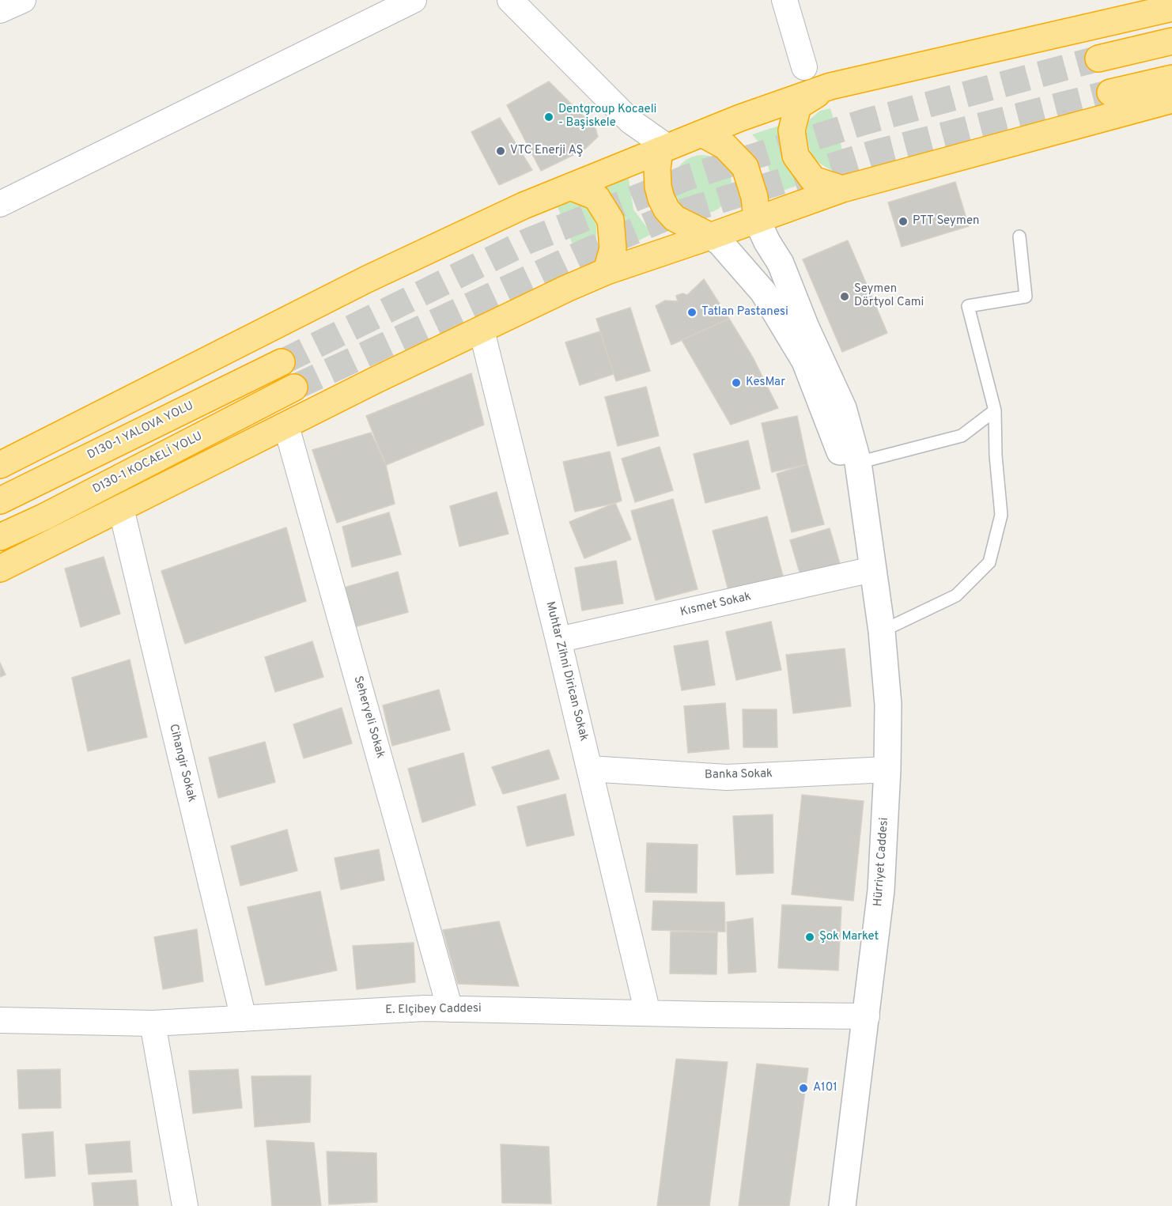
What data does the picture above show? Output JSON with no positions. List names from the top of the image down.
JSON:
{
  "streets": {
    "highway": ["D130-1 YALOVA YOLU", "D130-1 KOCAELİ YOLU"],
    "street": [
      "Kısmet Sokak",
      "Muhtar Zihni Dirican Sokak",
      "Seheryeli Sokak",
      "Cihangir Sokak",
      "Banka Sokak",
      "Hürriyet Caddesi",
      "E. Elçibey Caddesi"
    ]
  },
  "crossings": [
    ["Kısmet Sokak", "Muhtar Zihni Dirican Sokak"],
    ["Kısmet Sokak", "Hürriyet Caddesi"],
    ["Muhtar Zihni Dirican Sokak", "Banka Sokak"],
    ["Muhtar Zihni Dirican Sokak", "E. Elçibey Caddesi"],
    ["Seheryeli Sokak", "E. Elçibey Caddesi"],
    ["Cihangir Sokak", "E. Elçibey Caddesi"],
    ["Banka Sokak", "Hürriyet Caddesi"],
    ["Hürriyet Caddesi", "E. Elçibey Caddesi"]
  ],
  "places": [
    "Dentgroup Kocaeli - Başiskele",
    "VTC Enerji AŞ",
    "PTT Seymen",
    "Seymen Dörtyol Cami",
    "Tatlan Pastanesi",
    "KesMar",
    "Şok Market",
    "A101"
  ]
}
